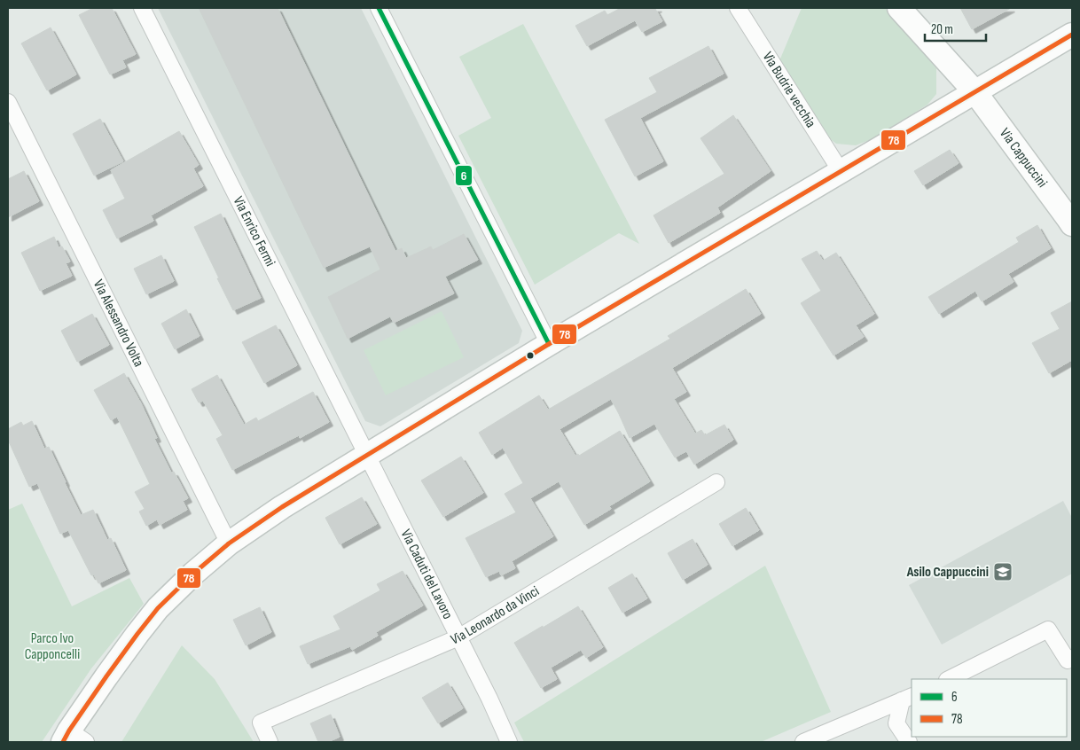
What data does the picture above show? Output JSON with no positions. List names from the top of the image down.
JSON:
{
  "streets": {
    "street": [
      "Via Budrie vecchia",
      "Via Cappuccini",
      "Via Enrico Fermi",
      "Via Alessandro Volta",
      "Via Caduti del Lavoro",
      "Via Leonardo da Vinci"
    ]
  },
  "crossings": [
    ["Via Enrico Fermi", "Via Caduti del Lavoro"],
    ["Via Caduti del Lavoro", "Via Leonardo da Vinci"]
  ],
  "parks": ["Parco Ivo Capponcelli"],
  "places": {
    "school or university": ["Asilo Cappuccini"]
  },
  "lines": ["transit line 6", "transit line 78"],
  "legend": ["6", "78"],
  "scale_bar": "20 m"
}
